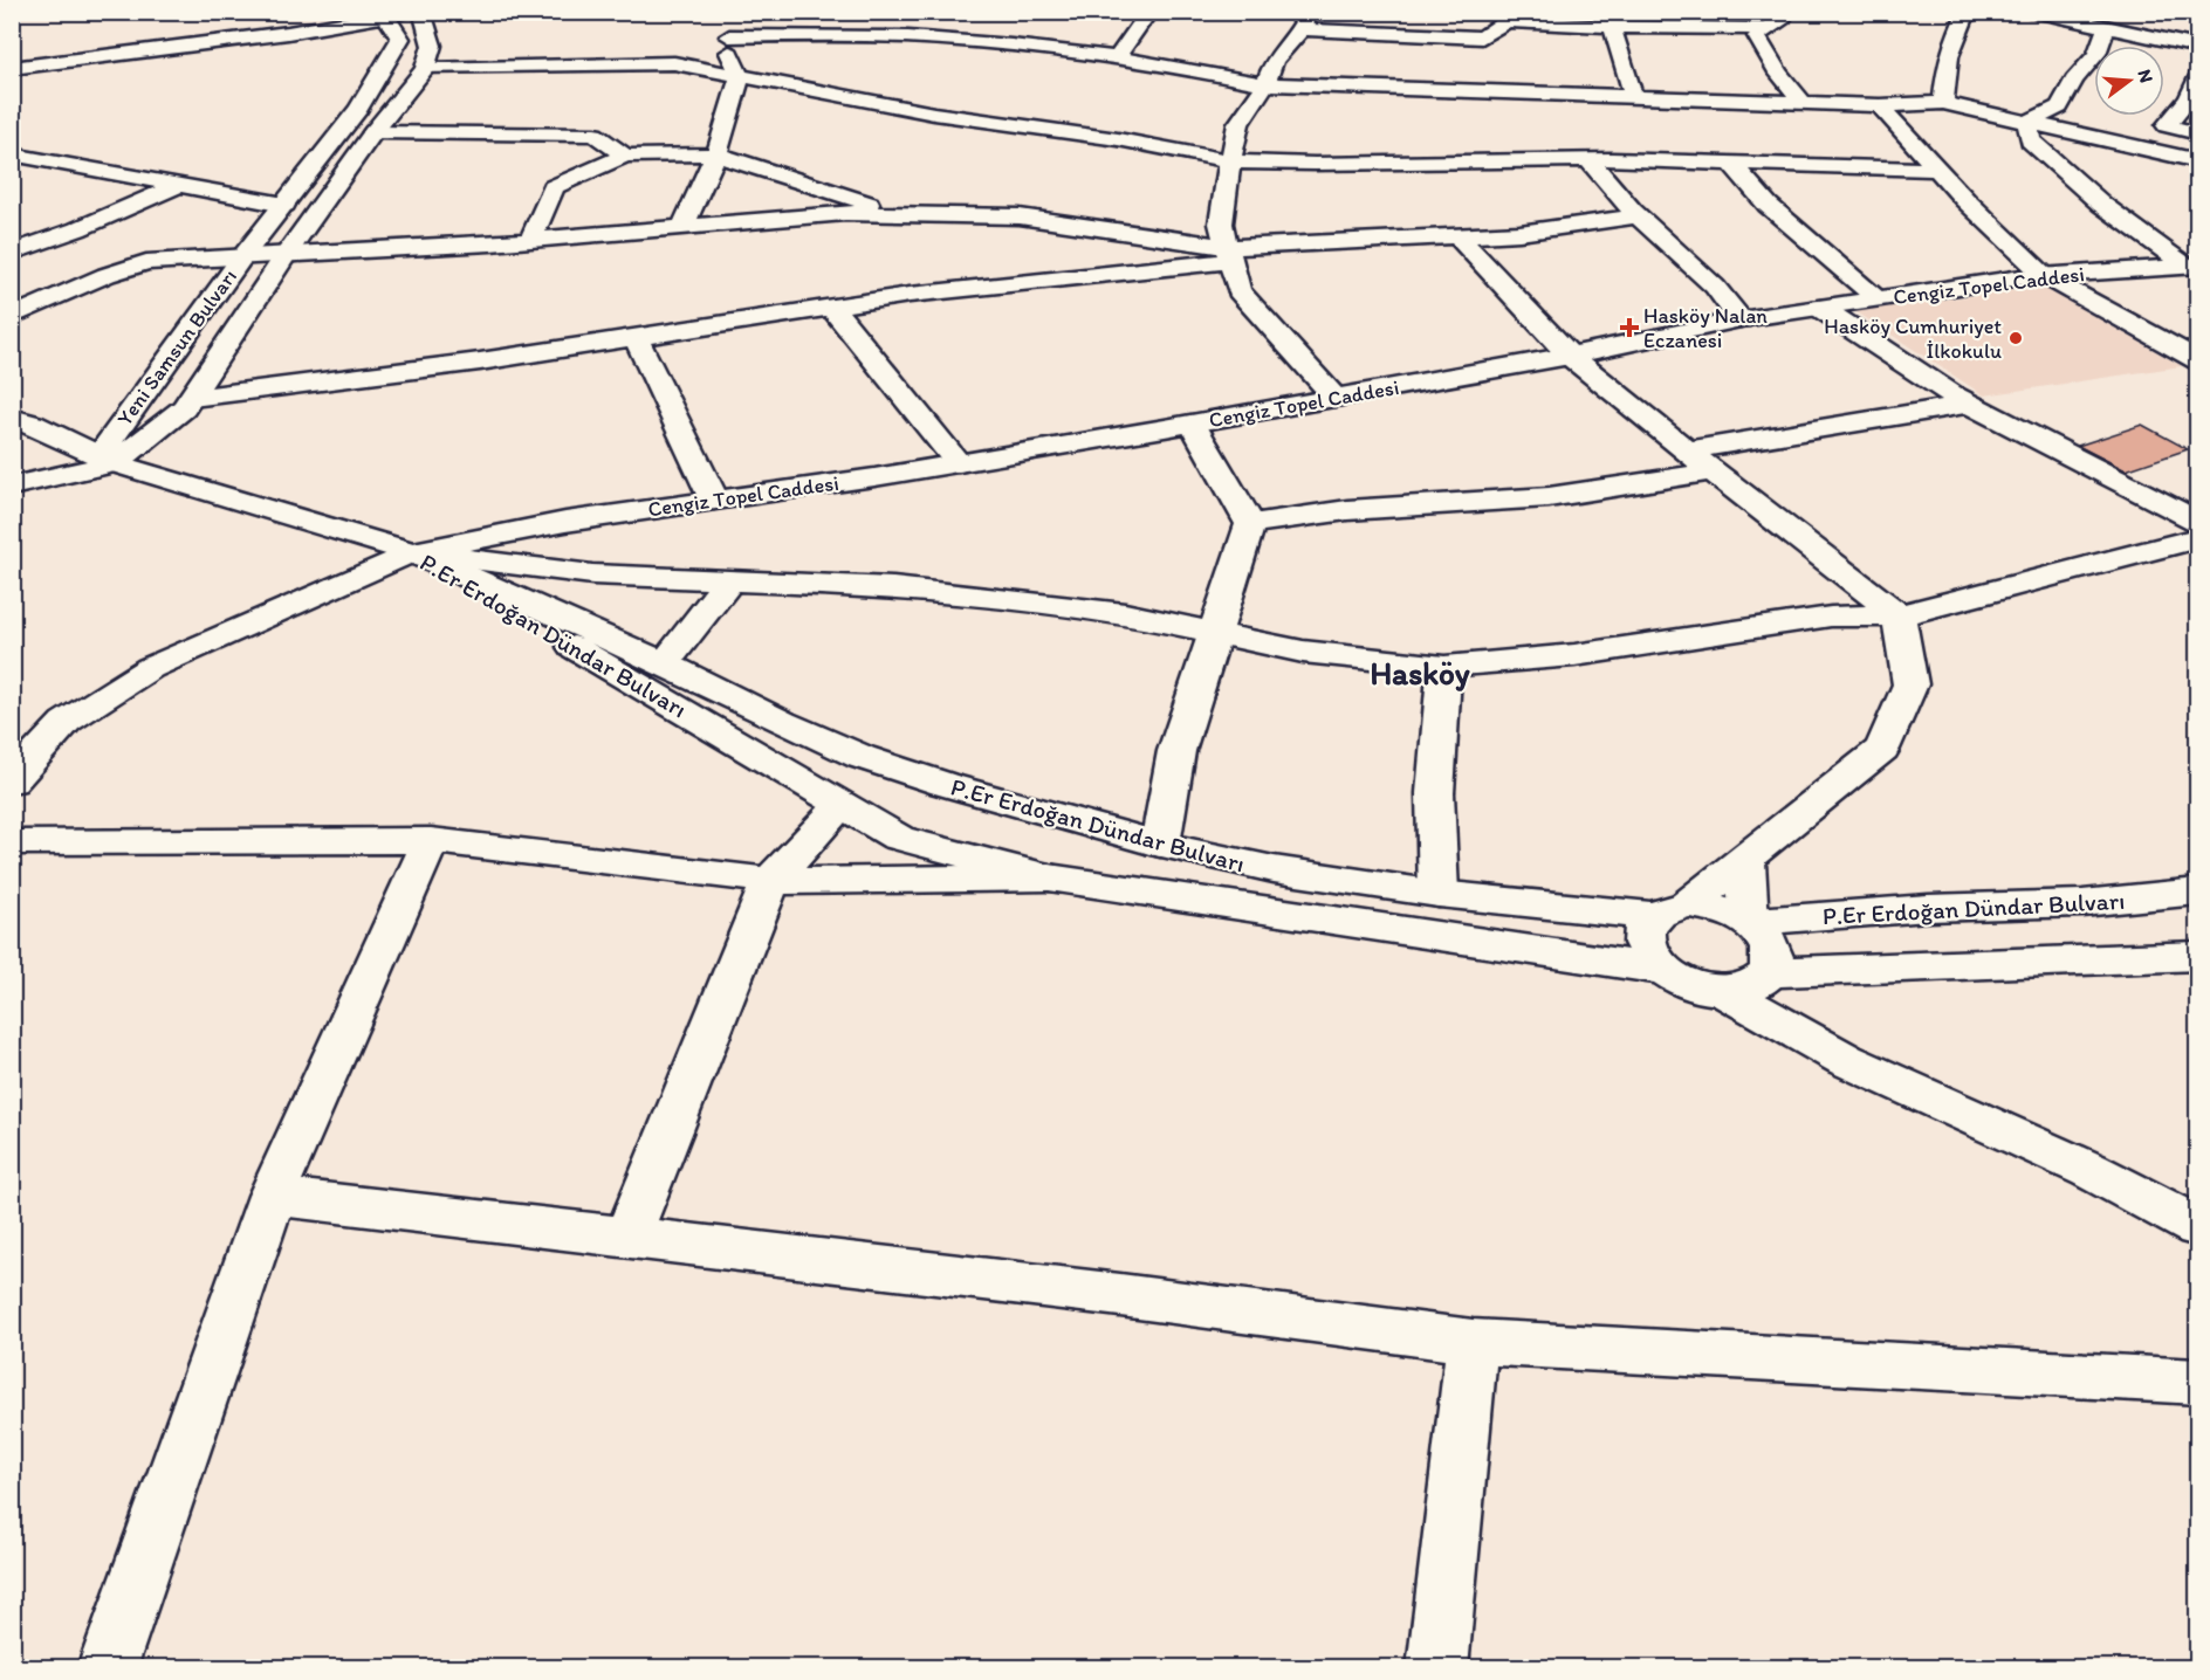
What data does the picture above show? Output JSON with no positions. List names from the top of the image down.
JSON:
{
  "streets": {
    "street": ["Cengiz Topel Caddesi", "Yeni Samsun Bulvarı", "P.Er Erdoğan Dündar Bulvarı"]
  },
  "crossings": [
    ["Cengiz Topel Caddesi", "P.Er Erdoğan Dündar Bulvarı"]
  ],
  "districts": ["Hasköy"],
  "places": {
    "health": ["Hasköy Nalan Eczanesi"],
    "other": ["Hasköy Cumhuriyet İlkokulu"]
  },
  "north": "right"
}
